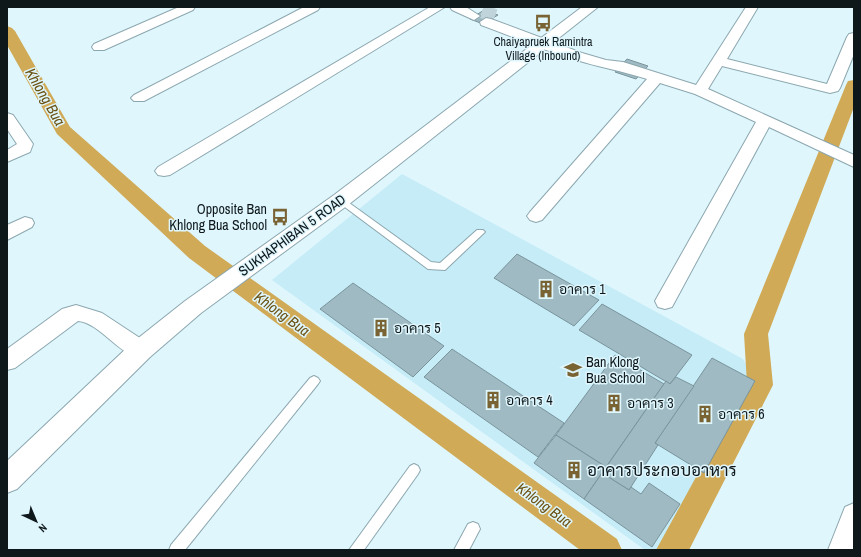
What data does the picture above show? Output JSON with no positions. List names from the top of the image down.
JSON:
{
  "streets": {
    "street": ["SUKHAPHIBAN 5 ROAD"]
  },
  "water": ["Khlong Bua"],
  "places": {
    "bus stop": ["Chaiyapruek Ramintra Village (Inbound)", "Opposite Ban Khlong Bua School"],
    "building": [
      "อาคาร 1",
      "อาคาร 5",
      "อาคาร 4",
      "อาคาร 3",
      "อาคาร 6",
      "อาคารประกอบอาหาร"
    ],
    "school or university": ["Ban Klong Bua School"]
  },
  "north": "bottom right"
}
